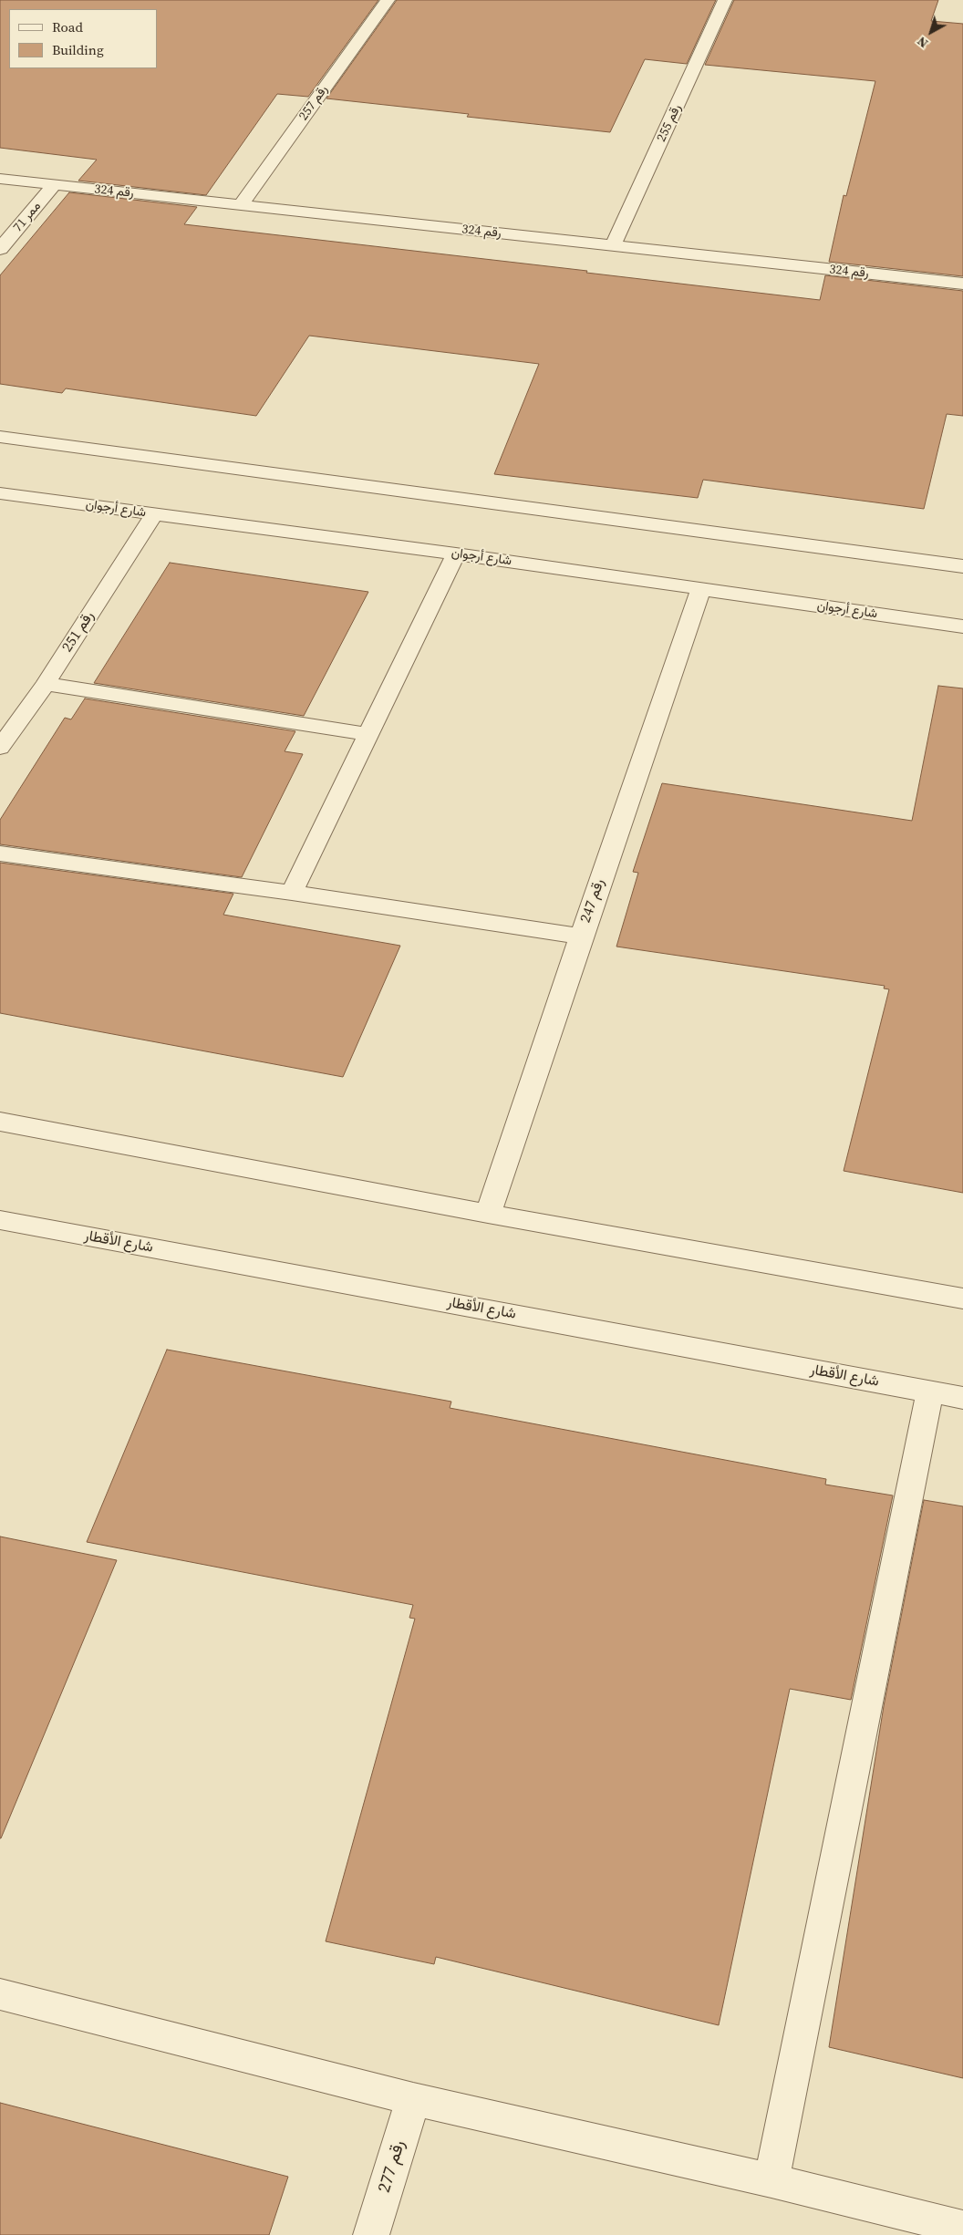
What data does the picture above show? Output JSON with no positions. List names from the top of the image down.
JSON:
{
  "streets": {
    "street": [
      "رقم 257",
      "رقم 255",
      "رقم 324",
      "ممر 71",
      "شارع أرجوان",
      "رقم 251",
      "رقم 247",
      "شارع الأقطار",
      "رقم 277"
    ]
  },
  "crossings": [
    ["رقم 257", "رقم 324"],
    ["رقم 255", "رقم 324"],
    ["رقم 324", "ممر 71"],
    ["شارع أرجوان", "رقم 251"],
    ["شارع أرجوان", "رقم 247"]
  ],
  "legend": ["Road", "Building"],
  "north": "bottom left"
}
